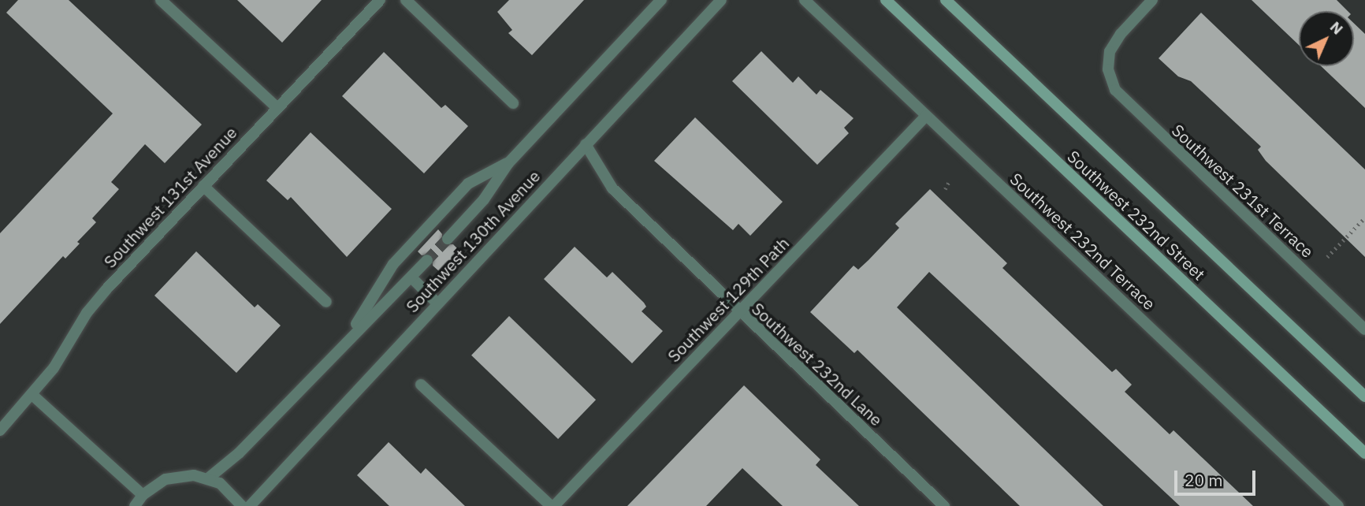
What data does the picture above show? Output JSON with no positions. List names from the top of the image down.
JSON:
{
  "streets": {
    "street": [
      "Southwest 231st Terrace",
      "Southwest 131st Avenue",
      "Southwest 232nd Street",
      "Southwest 130th Avenue",
      "Southwest 232nd Terrace",
      "Southwest 129th Path",
      "Southwest 232nd Lane"
    ]
  },
  "crossings": [
    ["Southwest 130th Avenue", "Southwest 232nd Lane"],
    ["Southwest 232nd Terrace", "Southwest 129th Path"],
    ["Southwest 129th Path", "Southwest 232nd Lane"]
  ],
  "scale_bar": "20 m",
  "north": "top right"
}
